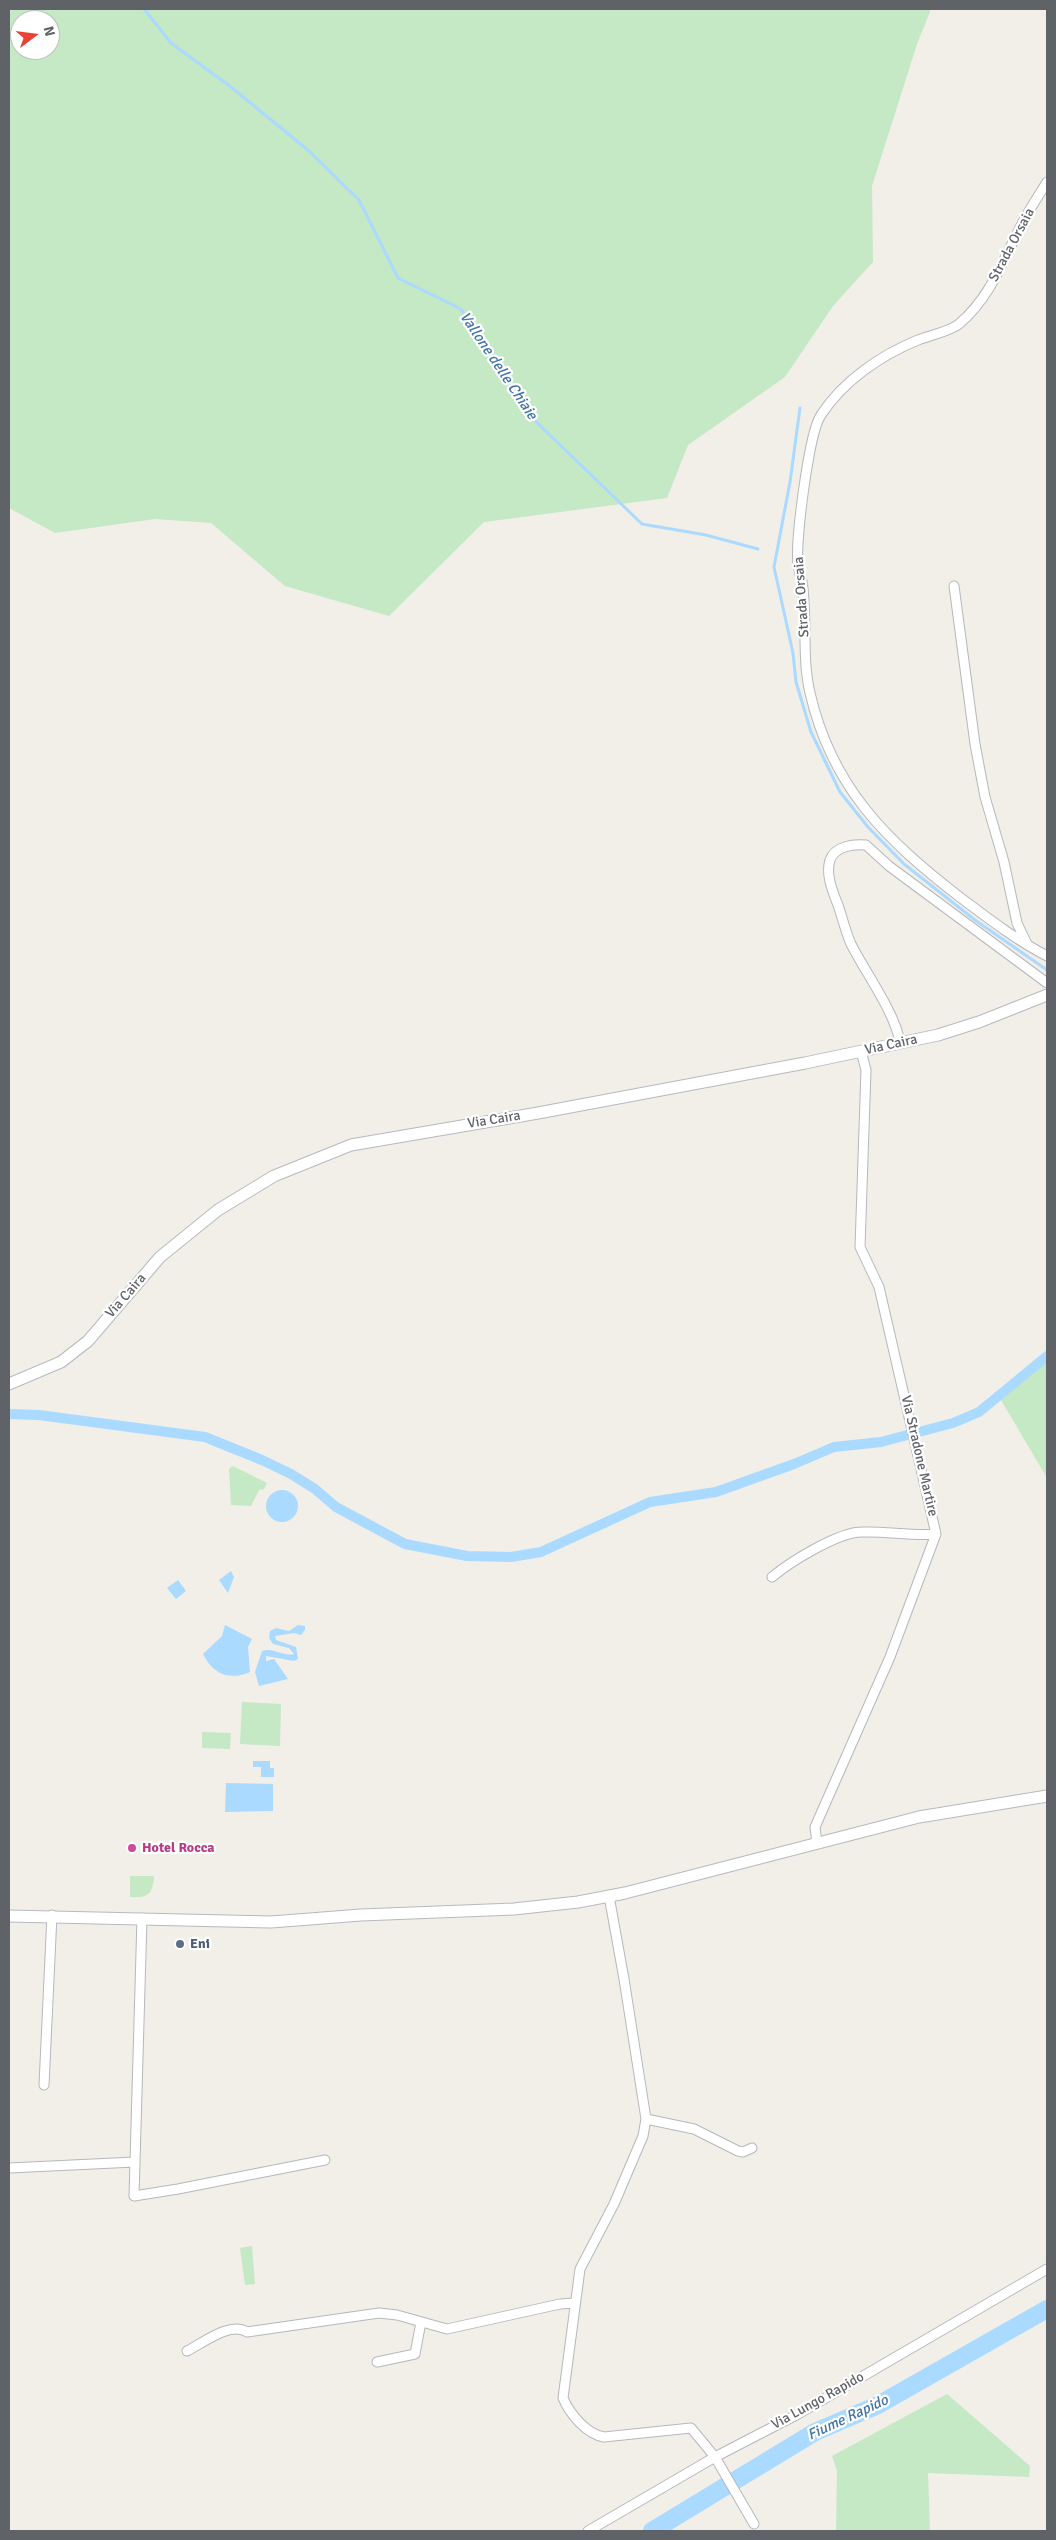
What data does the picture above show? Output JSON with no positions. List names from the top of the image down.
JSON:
{
  "streets": {
    "street": [
      "Strada Orsaia",
      "Via Caira",
      "Via Stradone Martire",
      "Via Lungo Rapido"
    ]
  },
  "crossings": [
    ["Via Caira", "Via Stradone Martire"]
  ],
  "water": ["Vallone delle Chiaie", "Fiume Rapido"],
  "places": ["Hotel Rocca", "Eni"],
  "north": "right"
}
